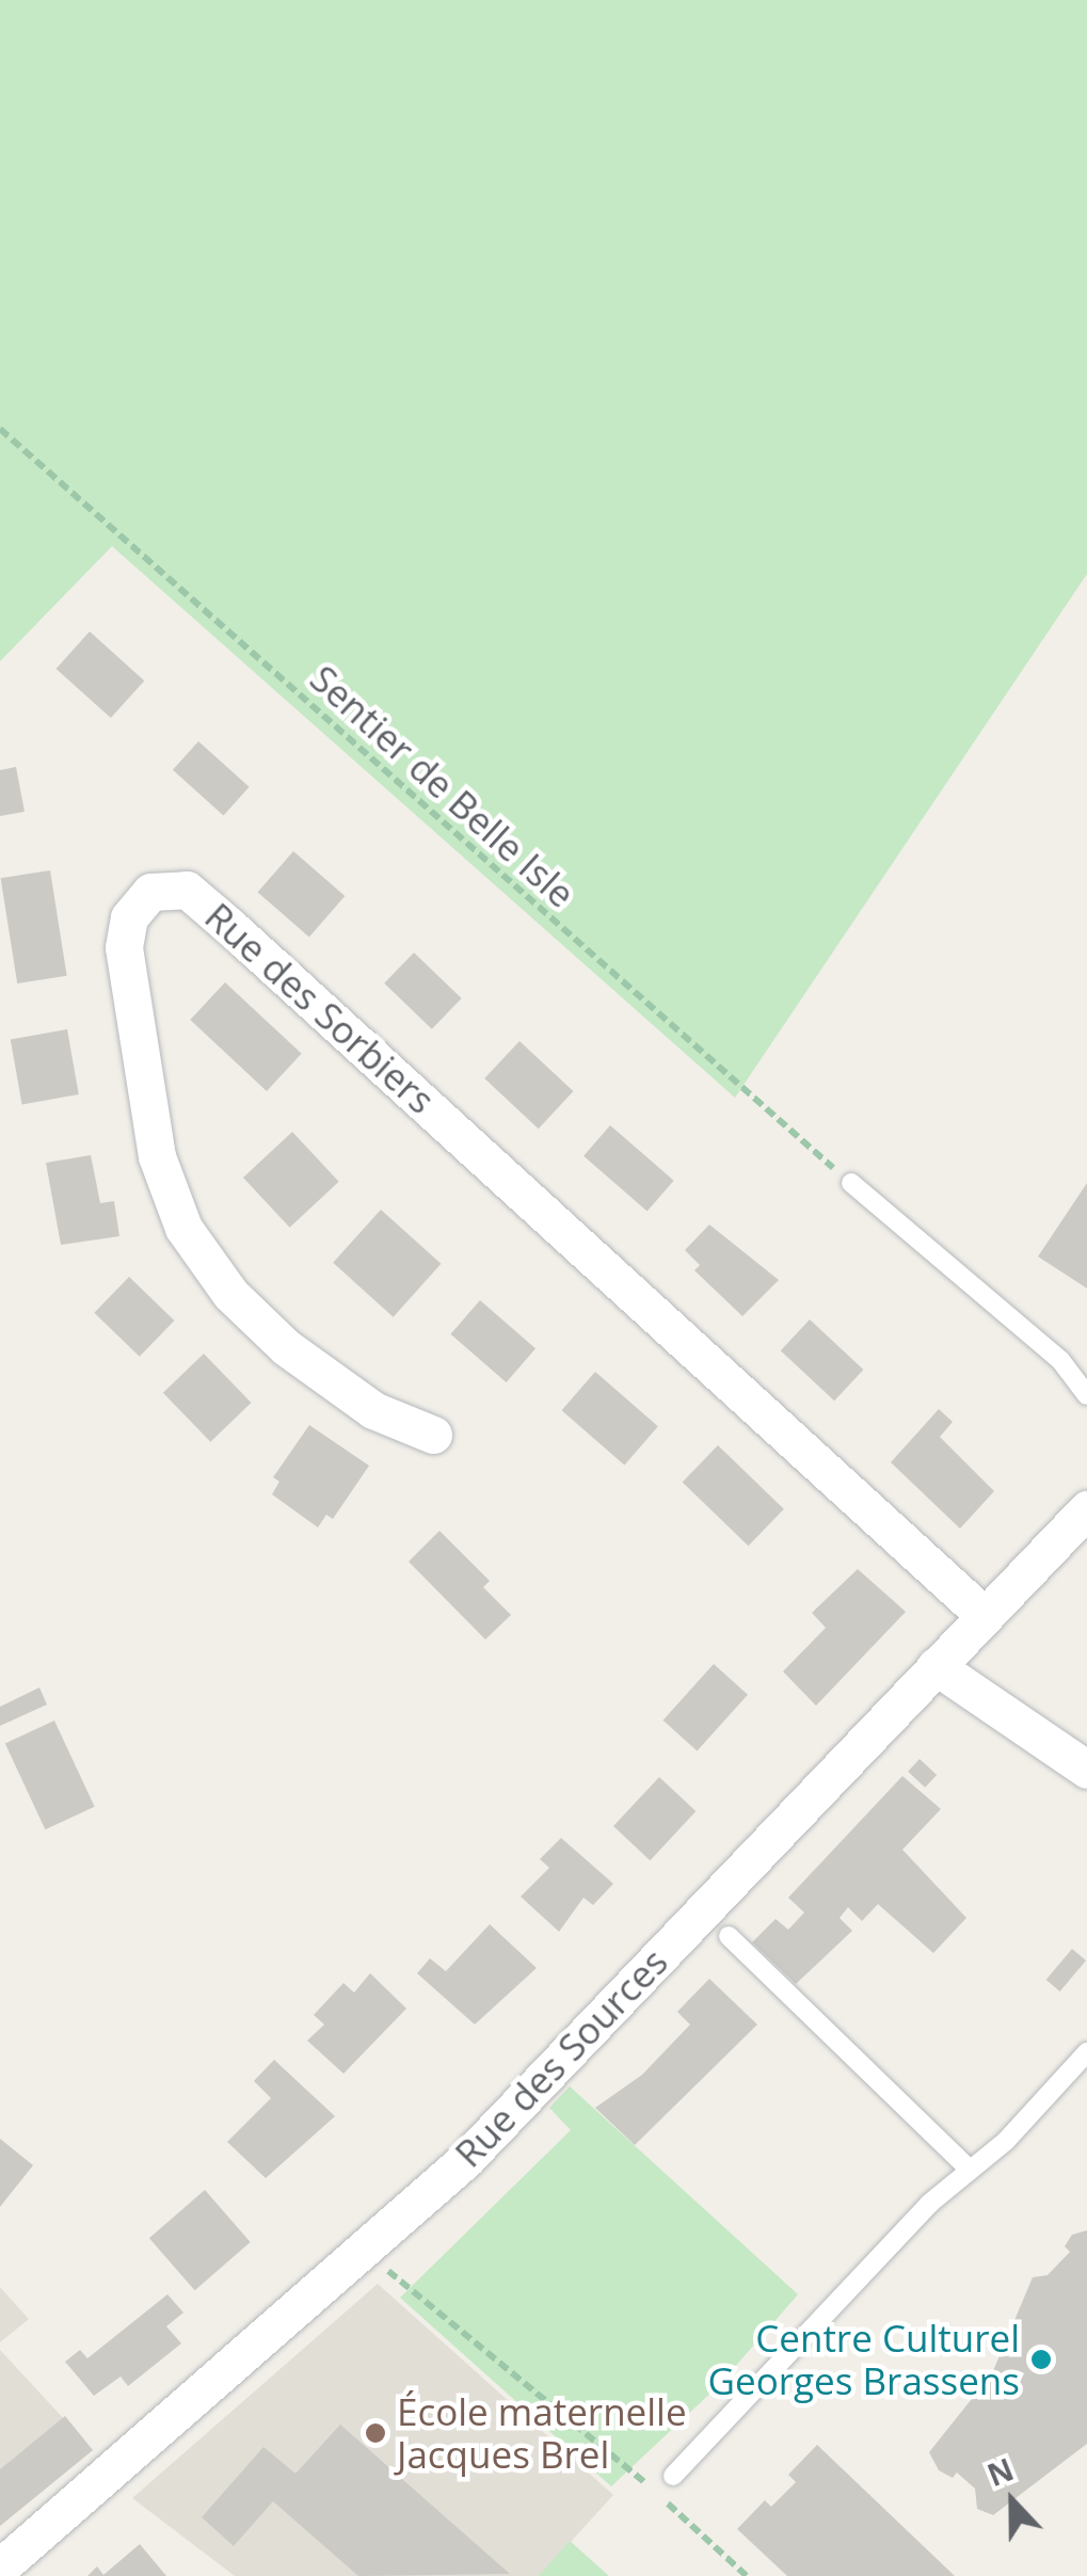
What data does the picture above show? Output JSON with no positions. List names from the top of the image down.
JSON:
{
  "streets": {
    "street": ["Rue des Sorbiers", "Rue des Sources"],
    "path": ["Sentier de Belle Isle"]
  },
  "crossings": [
    ["Rue des Sorbiers", "Rue des Sources"]
  ],
  "places": ["Centre Culturel Georges Brassens", "École maternelle Jacques Brel"],
  "north": "top"
}
